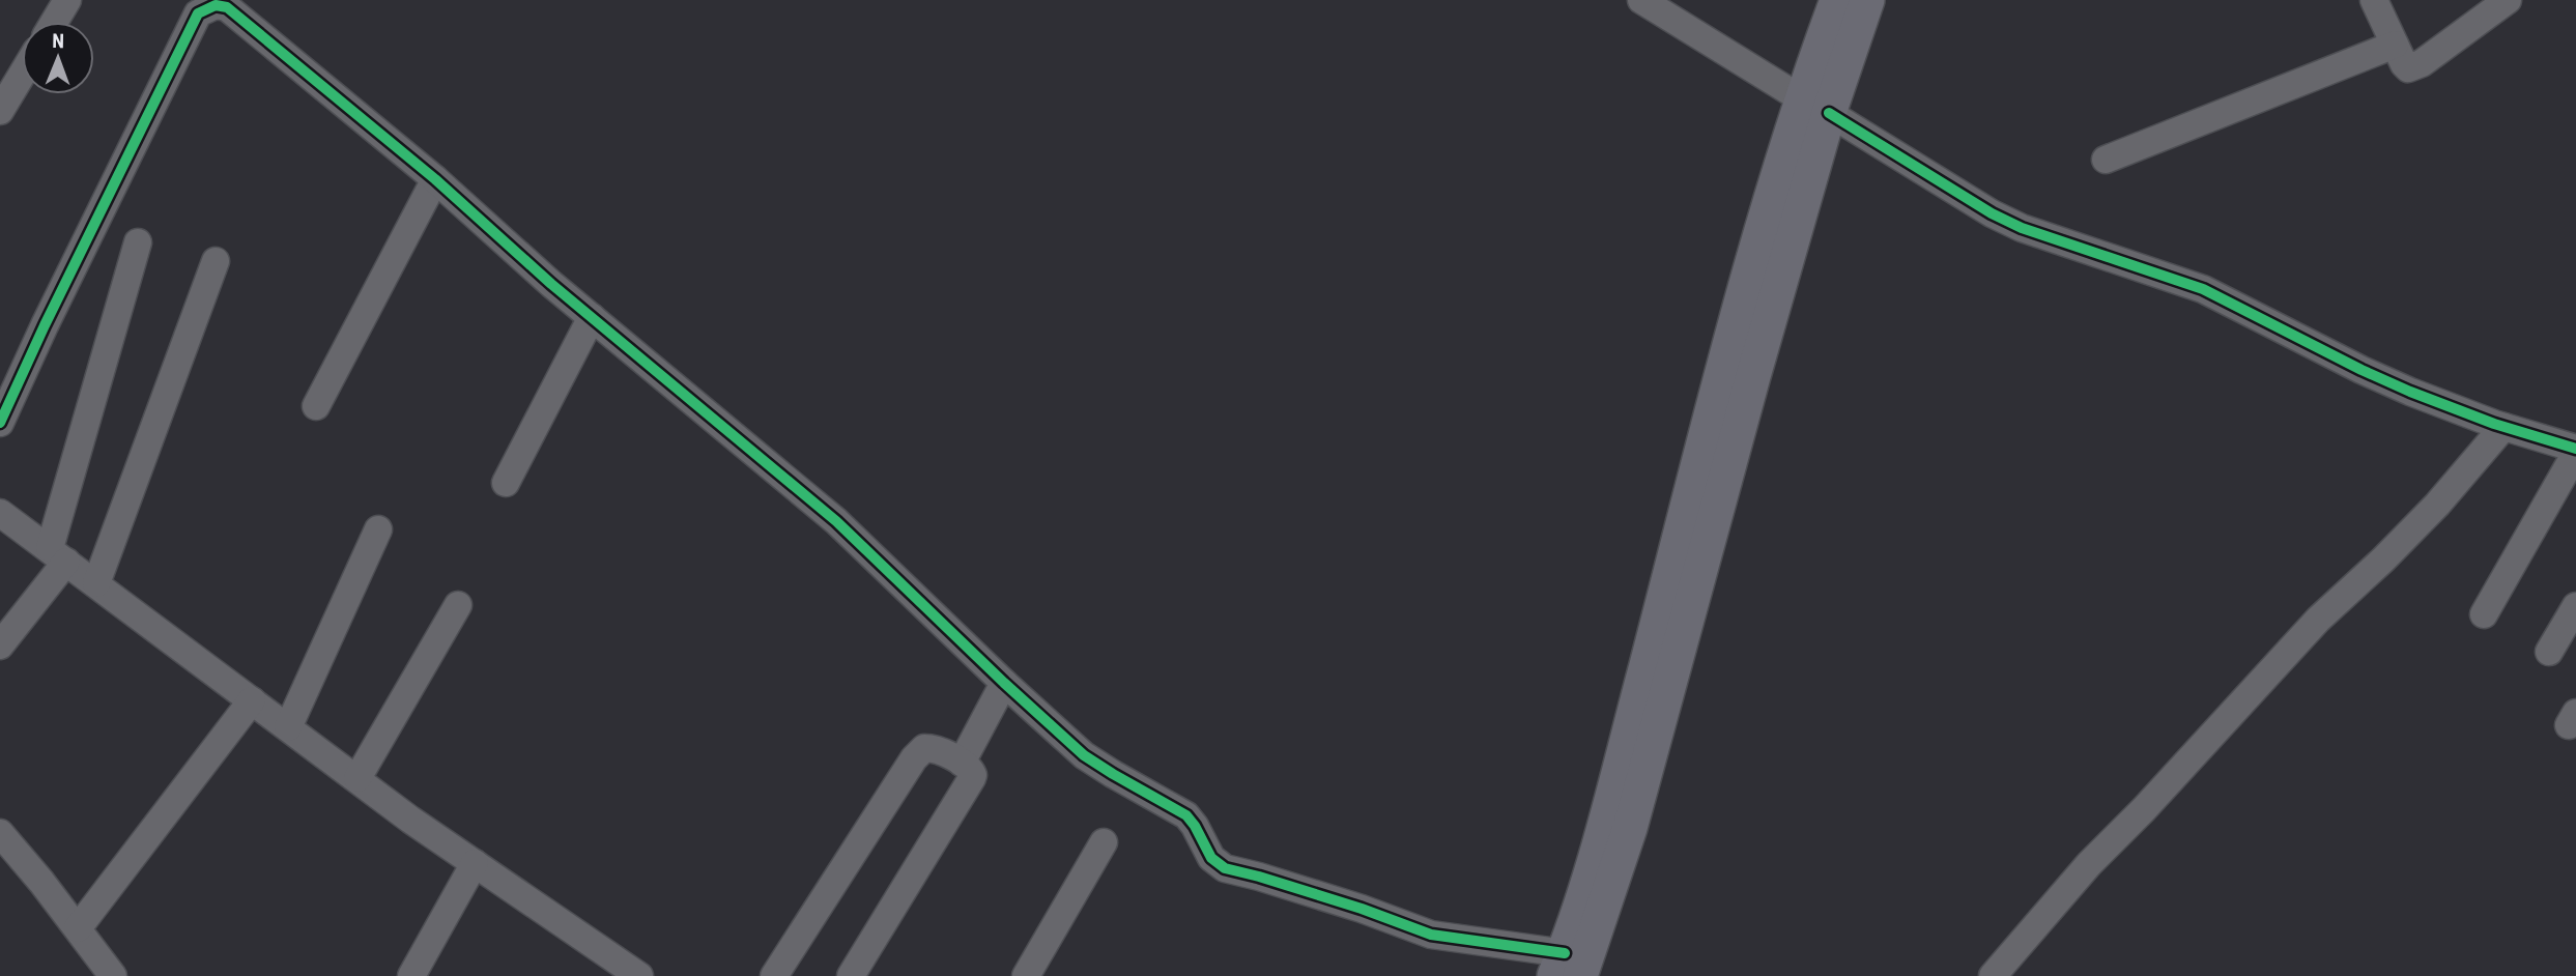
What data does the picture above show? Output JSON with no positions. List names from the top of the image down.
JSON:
{
  "north": "top"
}
